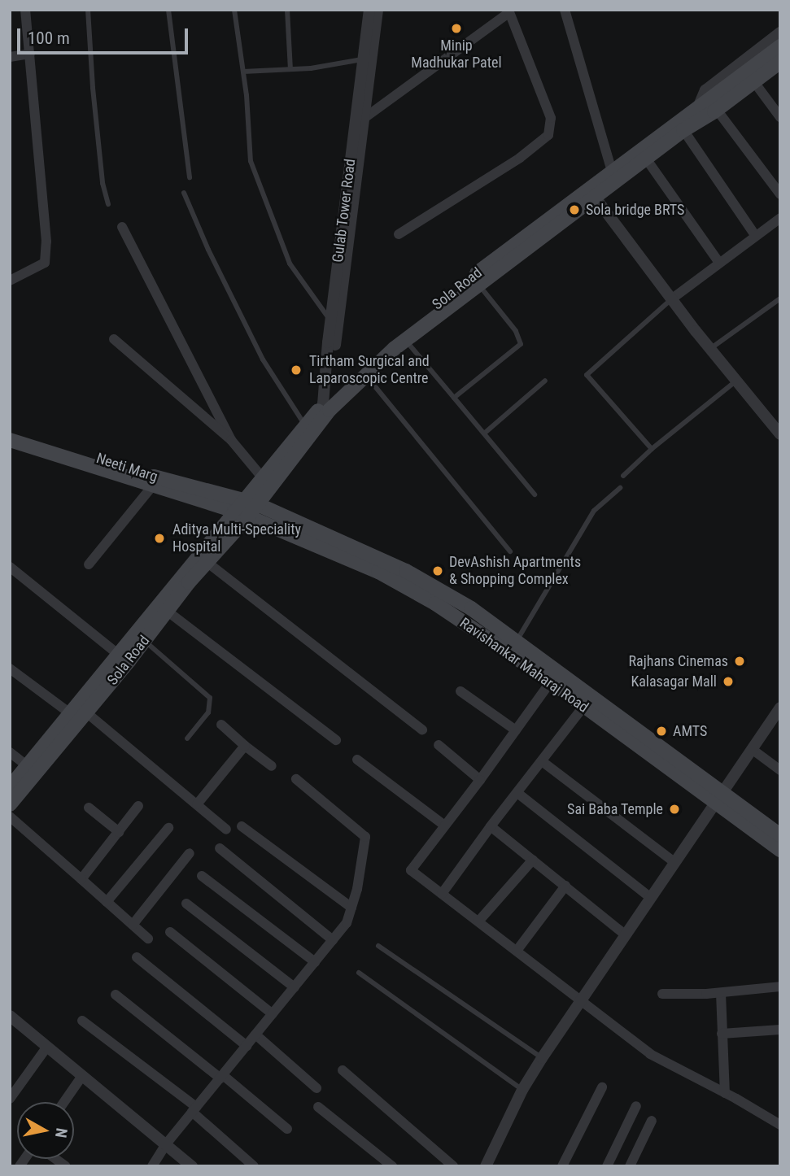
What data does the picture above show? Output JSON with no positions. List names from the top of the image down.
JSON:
{
  "streets": {
    "main road": ["Sola Road", "Neeti Marg", "Ravishankar Maharaj Road"],
    "street": ["Gulab Tower Road"]
  },
  "crossings": [
    ["Gulab Tower Road", "Sola Road"],
    ["Sola Road", "Neeti Marg"],
    ["Sola Road", "Ravishankar Maharaj Road"],
    ["Neeti Marg", "Ravishankar Maharaj Road"]
  ],
  "places": [
    "Minip Madhukar Patel",
    "Sola bridge BRTS",
    "Tirtham Surgical and Laparoscopic Centre",
    "Aditya Multi-Speciality Hospital",
    "DevAshish Apartments & Shopping Complex",
    "Rajhans Cinemas",
    "Kalasagar Mall",
    "AMTS",
    "Sai Baba Temple"
  ],
  "scale_bar": "100 m",
  "north": "right"
}
